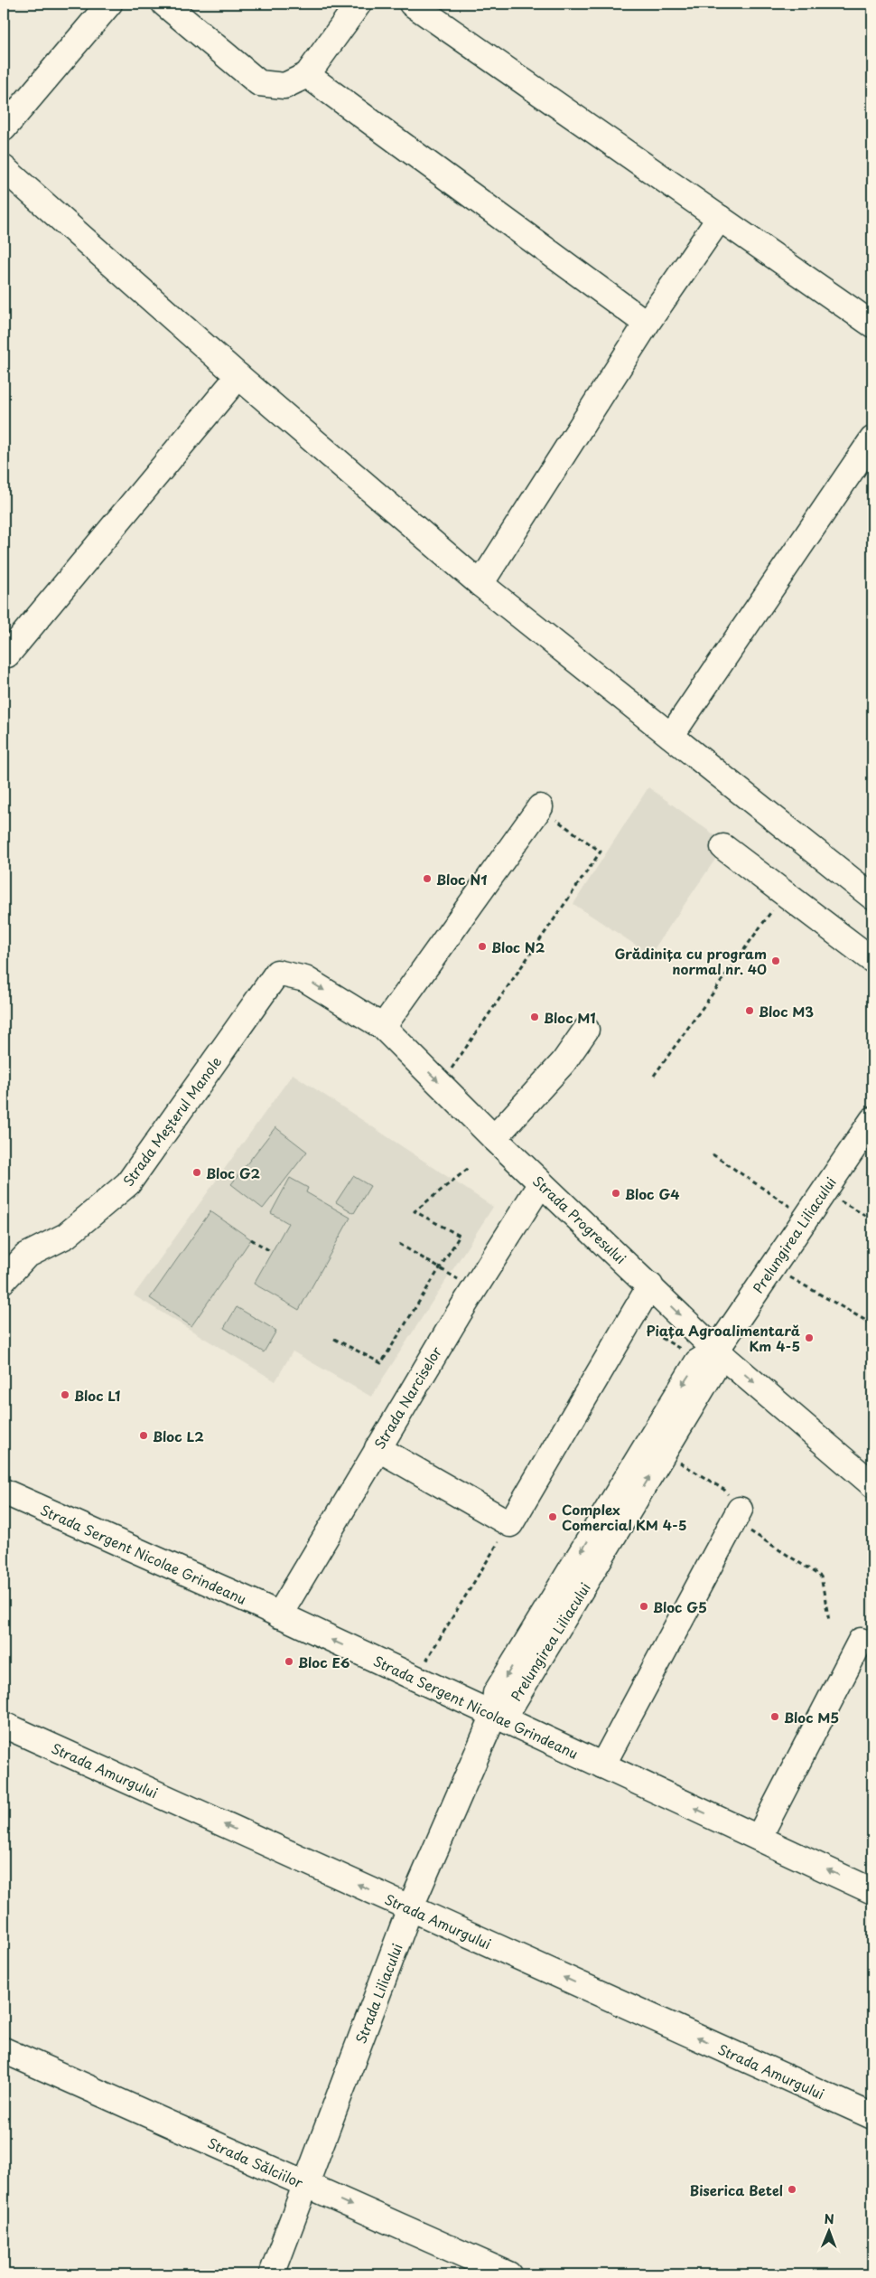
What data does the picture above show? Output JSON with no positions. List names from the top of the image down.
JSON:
{
  "streets": {
    "street": [
      "Strada Meșterul Manole",
      "Strada Progresului",
      "Prelungirea Liliacului",
      "Strada Narciselor",
      "Strada Sergent Nicolae Grindeanu",
      "Strada Amurgului",
      "Strada Liliacului",
      "Strada Sălciilor"
    ]
  },
  "crossings": [
    ["Strada Meșterul Manole", "Strada Progresului"],
    ["Strada Progresului", "Prelungirea Liliacului"],
    ["Strada Progresului", "Strada Narciselor"],
    ["Prelungirea Liliacului", "Strada Sergent Nicolae Grindeanu"],
    ["Prelungirea Liliacului", "Strada Liliacului"],
    ["Strada Narciselor", "Strada Sergent Nicolae Grindeanu"],
    ["Strada Sergent Nicolae Grindeanu", "Strada Liliacului"],
    ["Strada Amurgului", "Strada Liliacului"],
    ["Strada Liliacului", "Strada Sălciilor"]
  ],
  "one_way": [
    "Strada Progresului",
    "Strada Sergent Nicolae Grindeanu",
    "Strada Amurgului",
    "Strada Sălciilor"
  ],
  "places": [
    "Bloc N1",
    "Bloc N2",
    "Grădinița cu program normal nr. 40",
    "Bloc M3",
    "Bloc M1",
    "Bloc G2",
    "Bloc G4",
    "Piața Agroalimentară Km 4-5",
    "Bloc L1",
    "Bloc L2",
    "Complex Comercial KM 4-5",
    "Bloc G5",
    "Bloc E6",
    "Bloc M5",
    "Biserica Betel"
  ],
  "north": "top"
}
